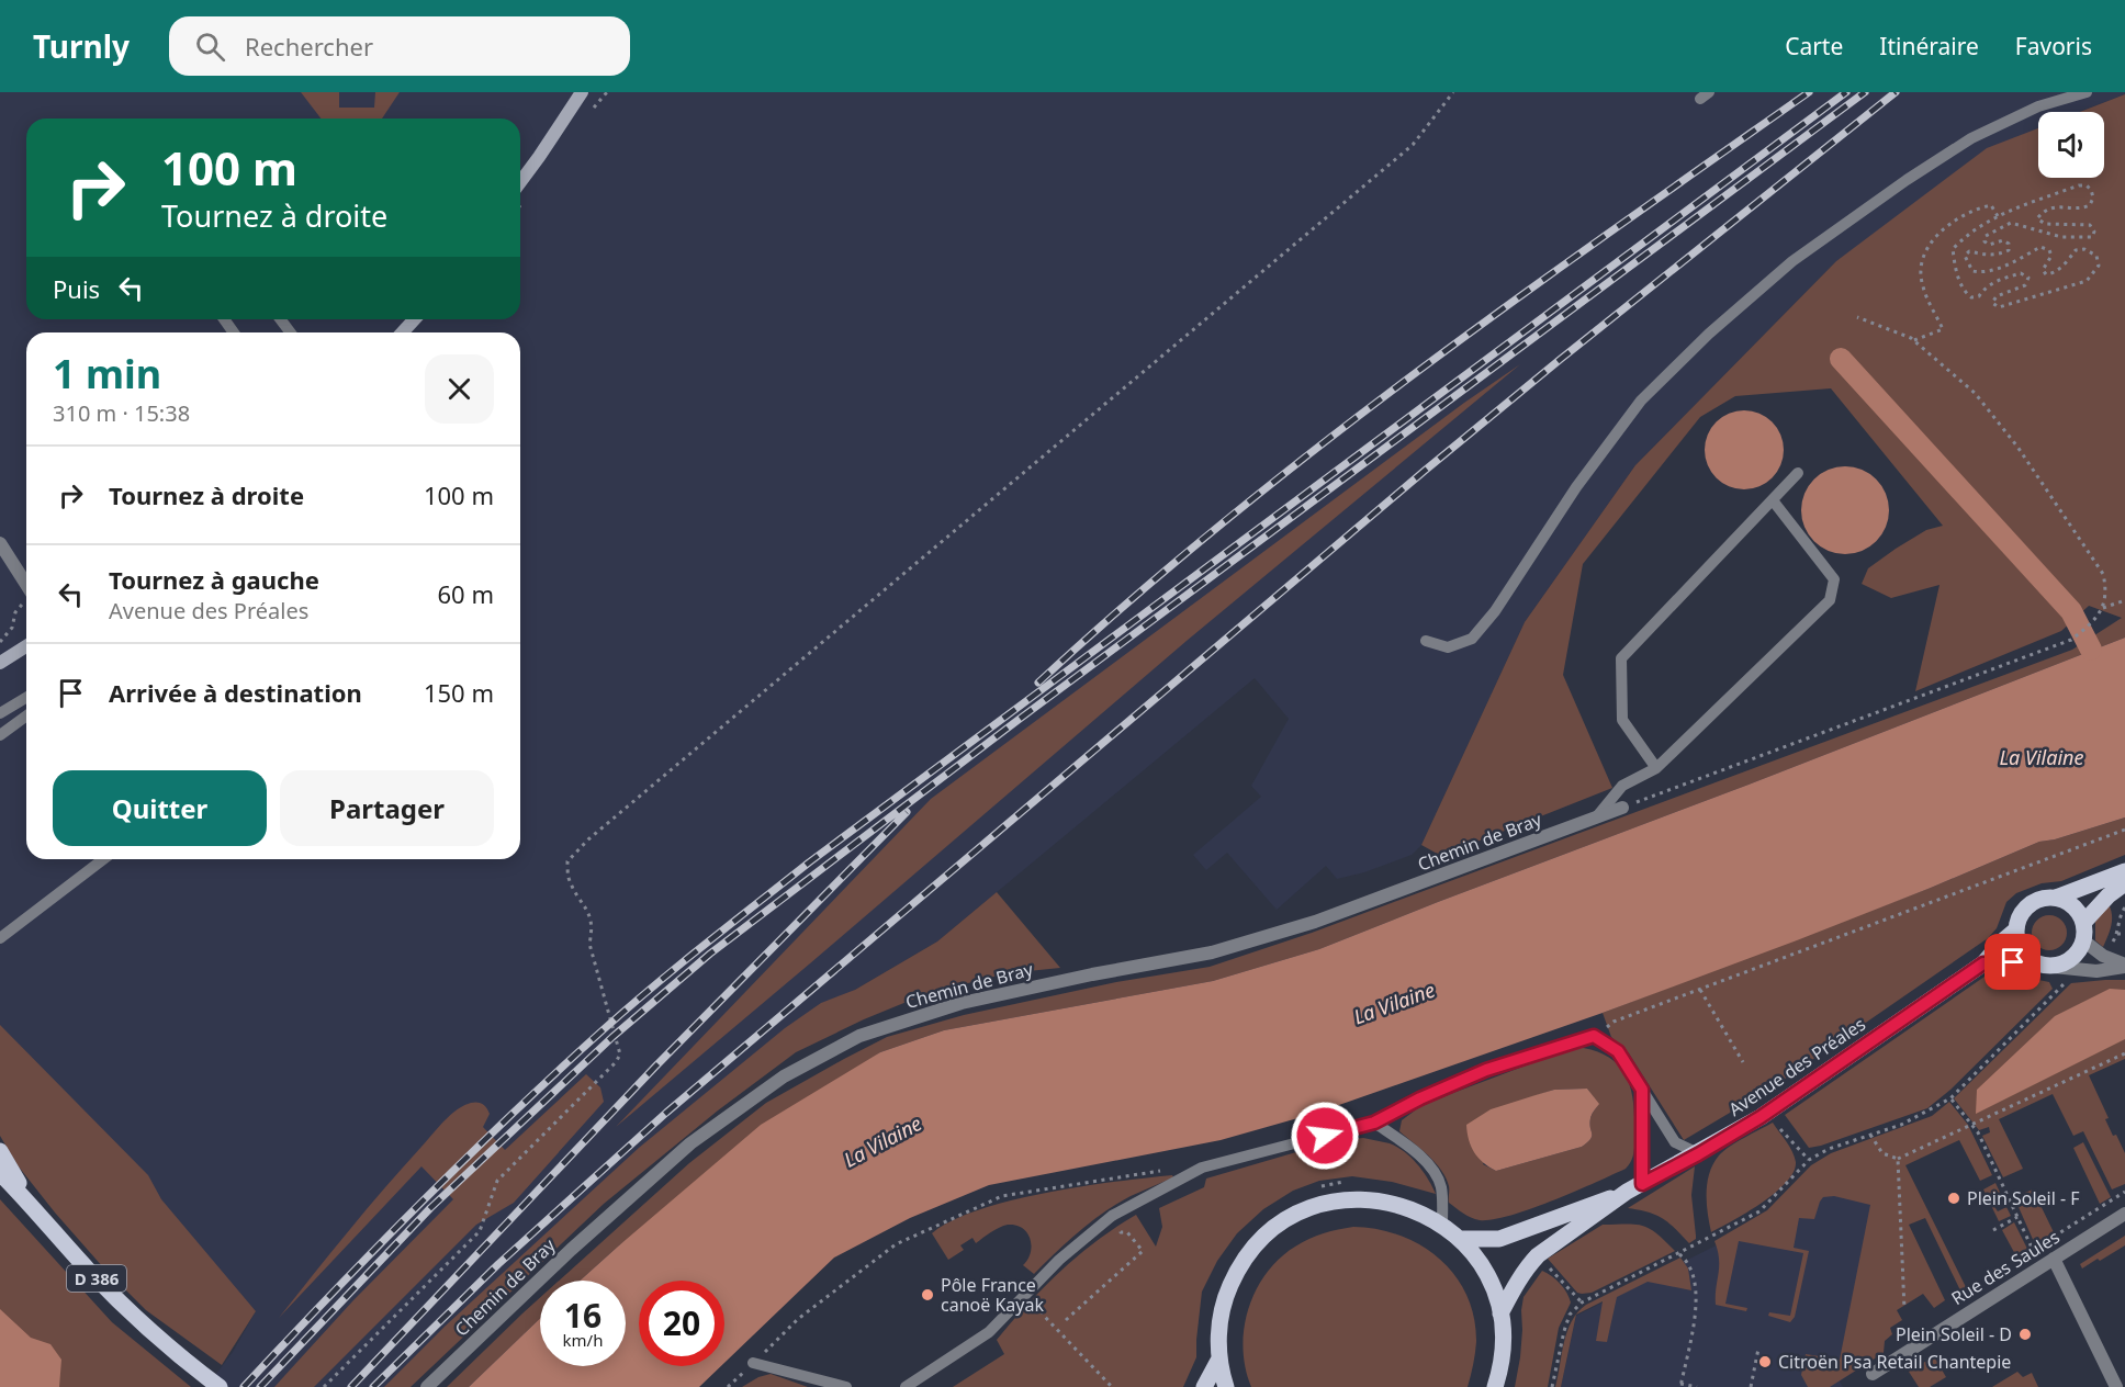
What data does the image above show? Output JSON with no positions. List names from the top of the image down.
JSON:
{
  "streets": {
    "main road": ["Avenue des Préales", "D 386"],
    "street": ["Chemin de Bray", "Rue des Saules"]
  },
  "water": ["La Vilaine"],
  "places": [
    "Plein Soleil - F",
    "Pôle France canoë Kayak",
    "Plein Soleil - D",
    "Citroën Psa Retail Chantepie"
  ],
  "page": {
    "header": "Turnly",
    "search": "Rechercher",
    "nav": ["Carte", "Itinéraire", "Favoris"],
    "turn": ["100 m", "Tournez à droite"],
    "then": "Puis",
    "heading": ["1 min", "310 m · 15:38"],
    "list": [
      {
        "name": "Tournez à droite",
        "value": "100 m"
      },
      {
        "name": "Tournez à gauche",
        "note": "Avenue des Préales",
        "value": "60 m"
      },
      {
        "name": "Arrivée à destination",
        "value": "150 m"
      }
    ],
    "buttons": ["Quitter", "Partager"],
    "speed": "16 km/h",
    "limit": "20"
  }
}
